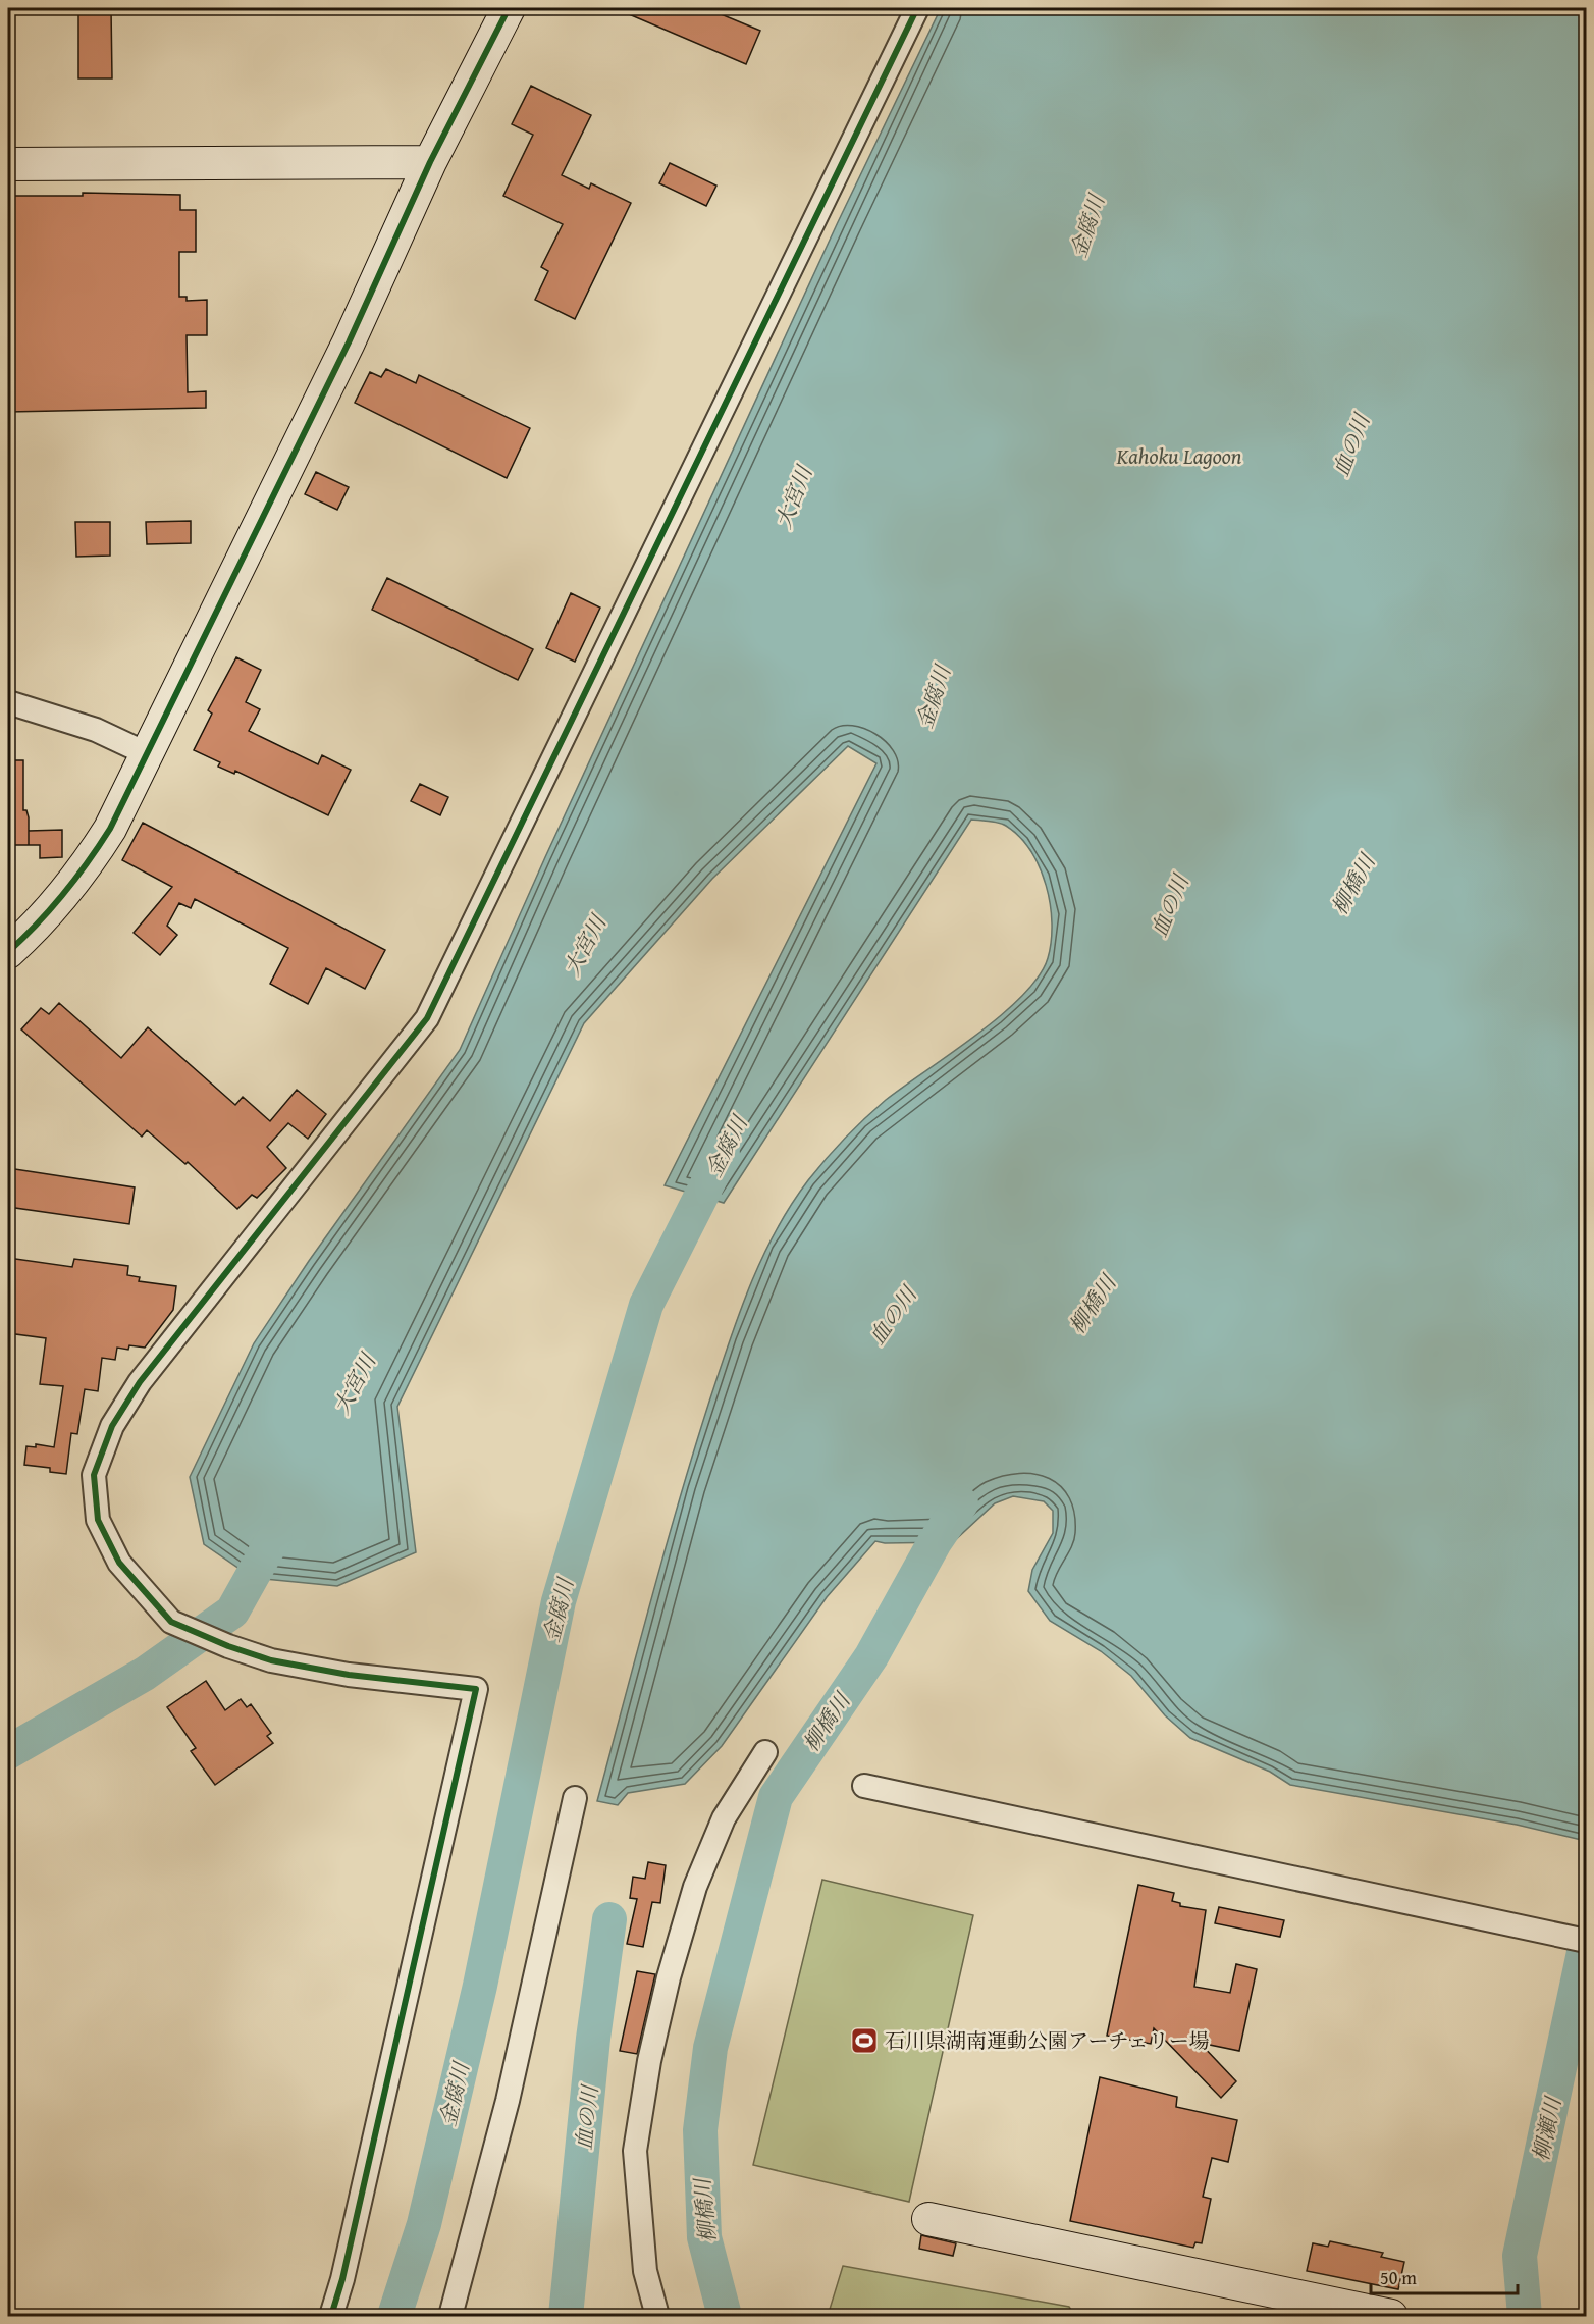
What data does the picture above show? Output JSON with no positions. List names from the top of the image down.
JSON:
{
  "water": [
    "金腐川",
    "血の川",
    "Kahoku Lagoon",
    "大宮川",
    "柳橋川",
    "柳瀬川"
  ],
  "places": {
    "sports": ["石川県湖南運動公園アーチェリー場"]
  },
  "scale_bar": "50 m"
}
